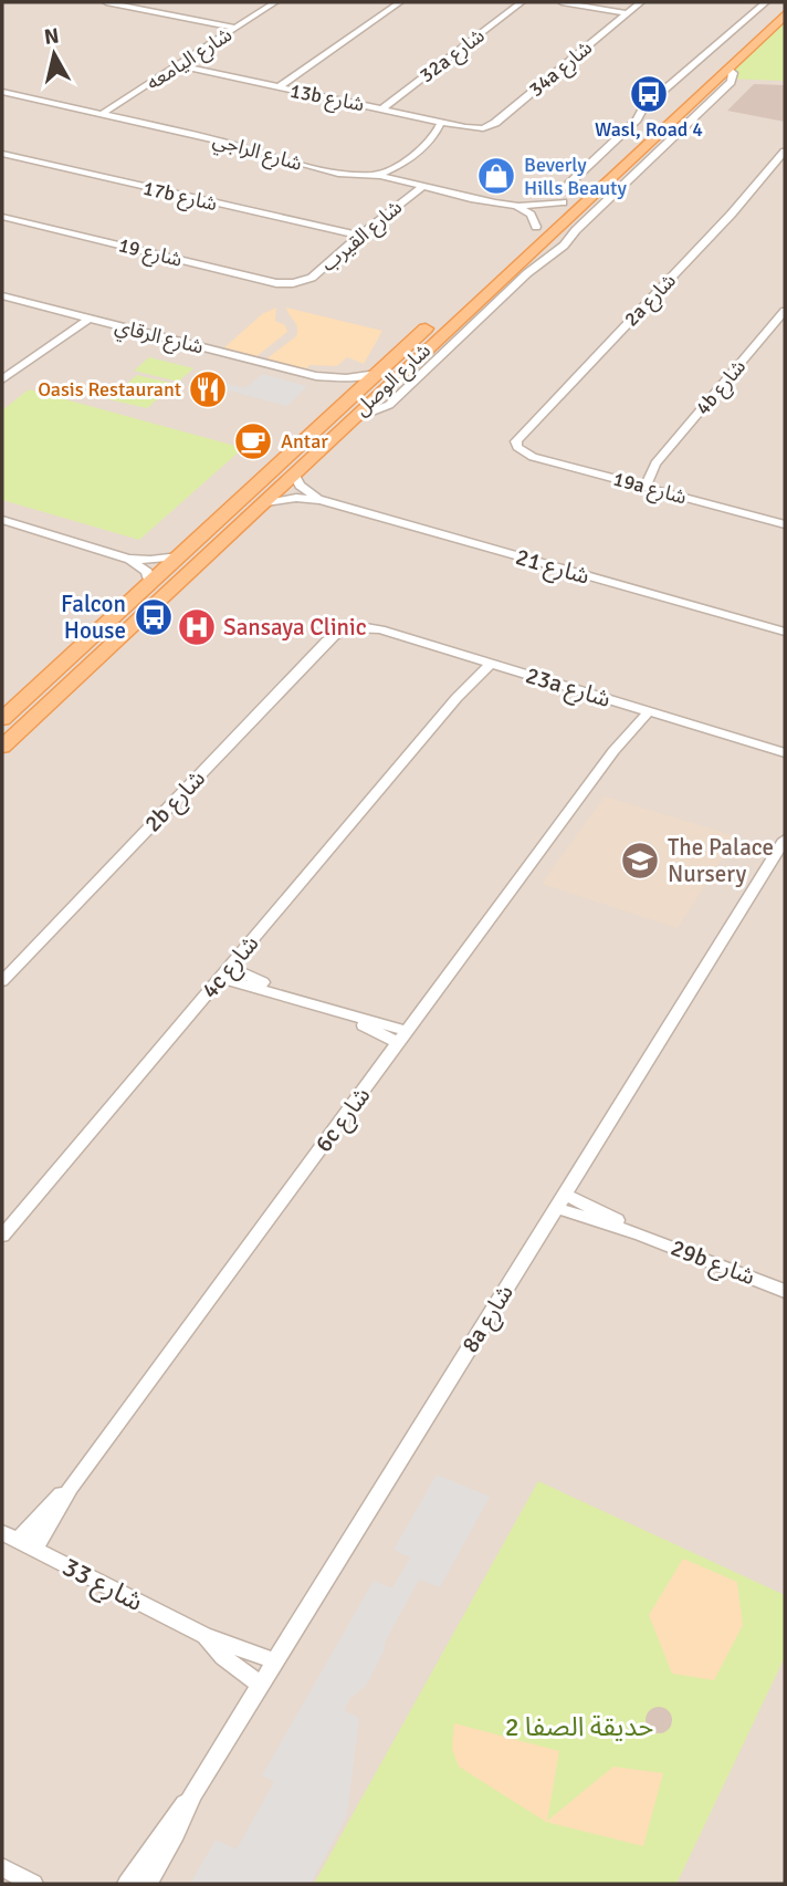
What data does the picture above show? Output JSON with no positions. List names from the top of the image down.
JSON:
{
  "streets": {
    "main road": ["شارع الوصل"],
    "street": [
      "32a شارع",
      "شارع اليامعه",
      "34a شارع",
      "13b شارع",
      "شارع الراجي",
      "17b شارع",
      "شارع القيرب",
      "شارع 19",
      "2a شارع",
      "شارع الرقاي",
      "4b شارع",
      "19a شارع",
      "شارع 21",
      "23a شارع",
      "2b شارع",
      "4c شارع",
      "6c شارع",
      "29b شارع",
      "8a شارع",
      "شارع 33"
    ]
  },
  "crossings": [
    ["32a شارع", "13b شارع"],
    ["شارع اليامعه", "13b شارع"],
    ["شارع اليامعه", "شارع الراجي"],
    ["34a شارع", "13b شارع"],
    ["شارع الراجي", "شارع القيرب"],
    ["شارع الراجي", "شارع الوصل"],
    ["17b شارع", "شارع القيرب"],
    ["شارع القيرب", "شارع 19"],
    ["2a شارع", "19a شارع"],
    ["شارع الرقاي", "شارع الوصل"],
    ["شارع الوصل", "شارع 21"],
    ["4b شارع", "19a شارع"],
    ["23a شارع", "2b شارع"],
    ["23a شارع", "4c شارع"],
    ["23a شارع", "6c شارع"],
    ["6c شارع", "شارع 33"],
    ["29b شارع", "8a شارع"],
    ["8a شارع", "شارع 33"]
  ],
  "parks": ["حديقة الصفا 2"],
  "places": {
    "bus stop": ["Wasl, Road 4", "Falcon House"],
    "shop": ["Beverly Hills Beauty"],
    "restaurant": ["Oasis Restaurant"],
    "cafe": ["Antar"],
    "hospital": ["Sansaya Clinic"],
    "school or university": ["The Palace Nursery"]
  },
  "north": "top"
}
